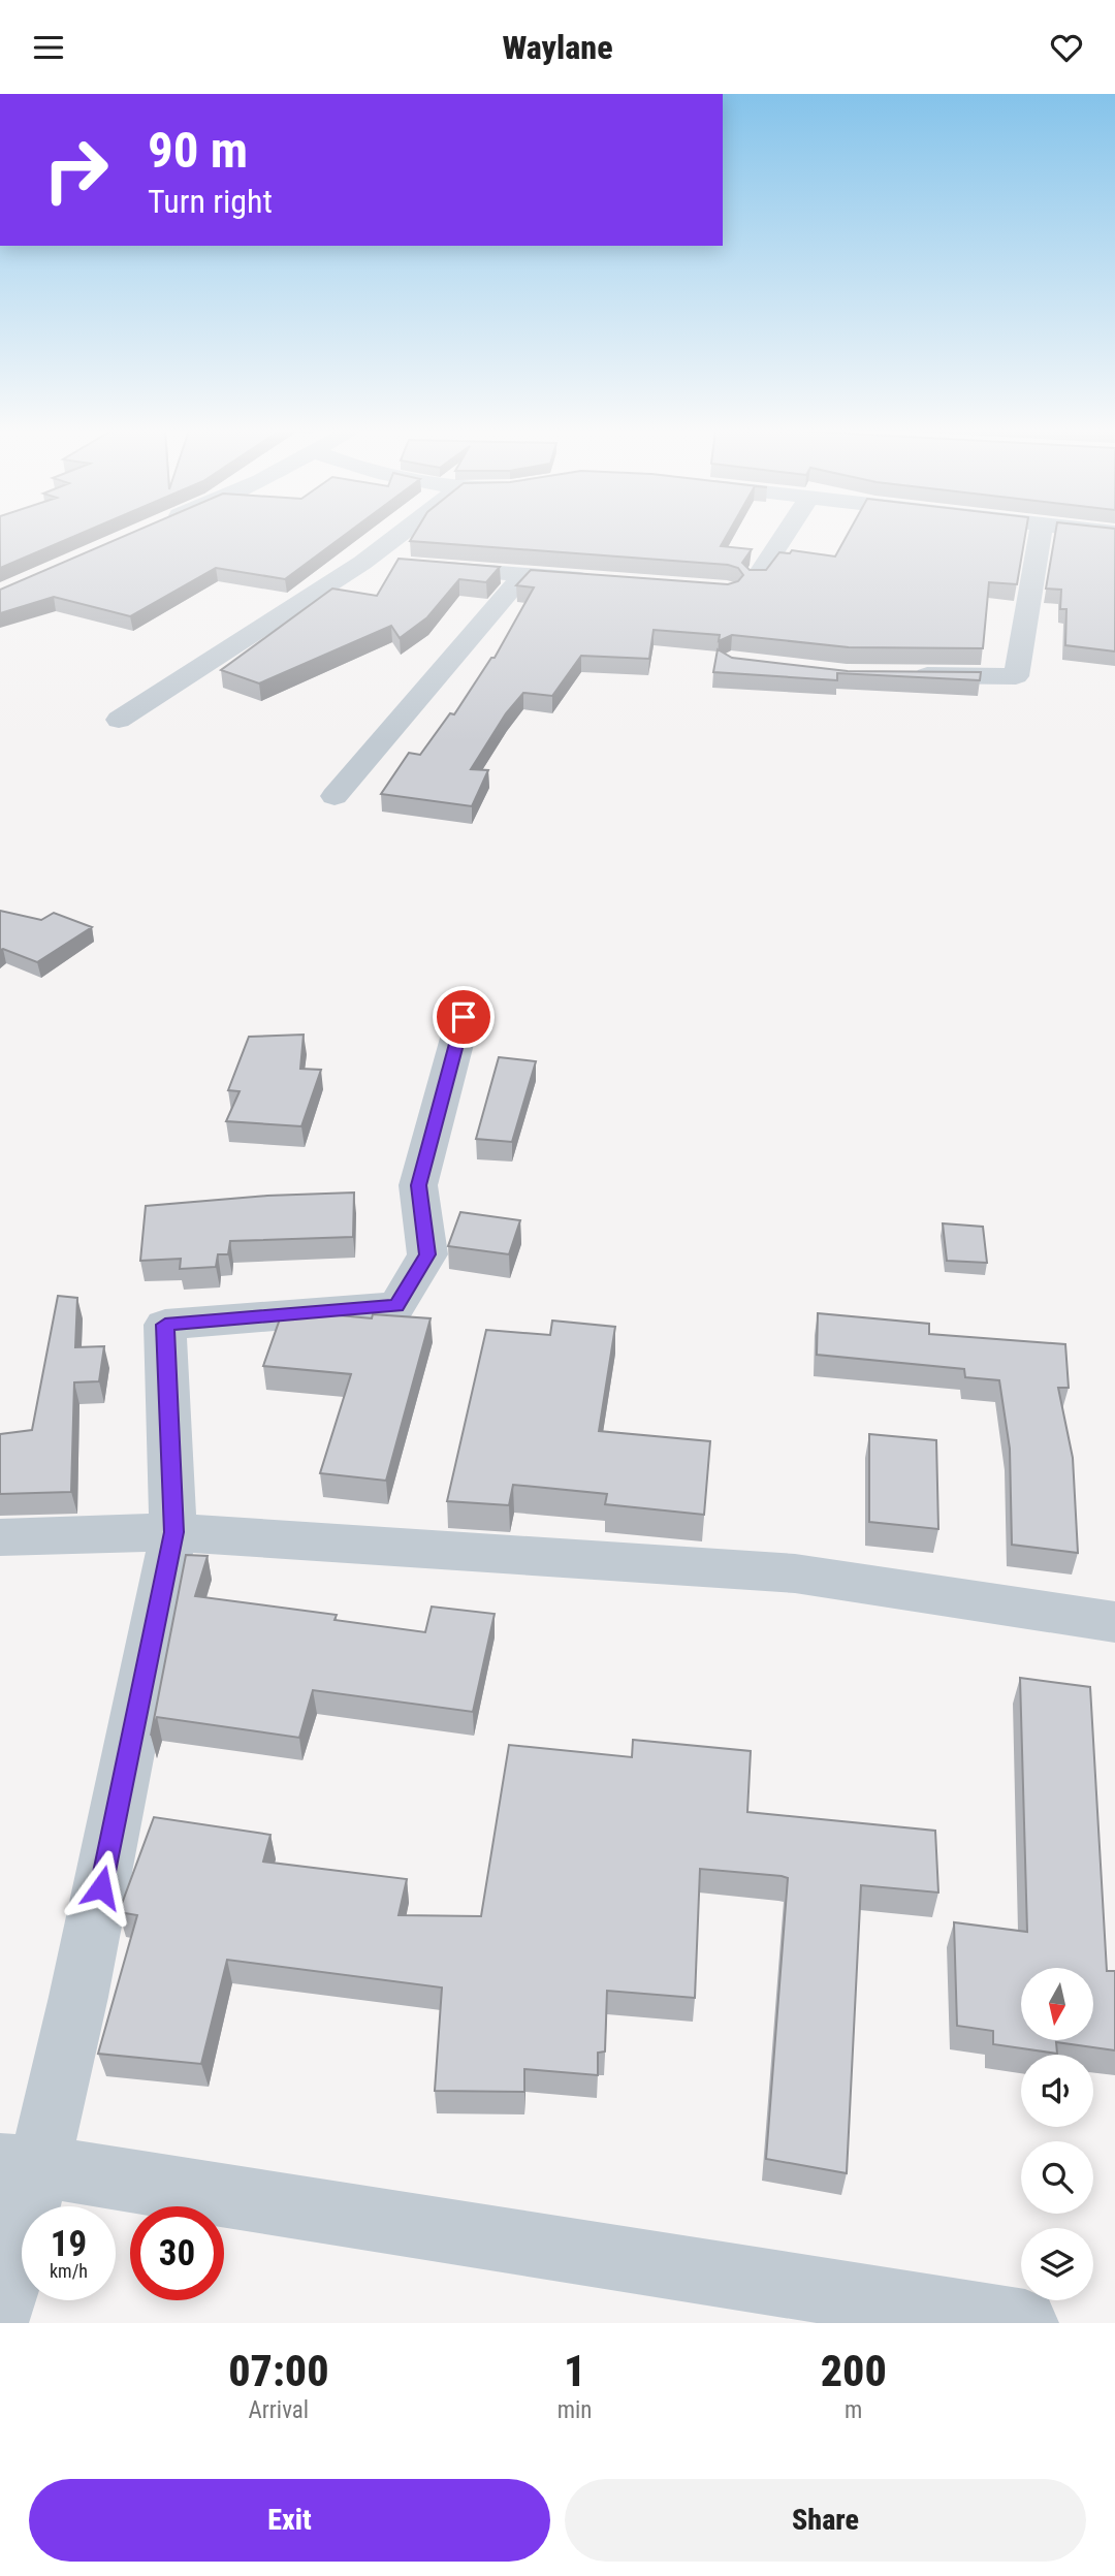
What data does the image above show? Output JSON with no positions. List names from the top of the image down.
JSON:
{
  "north": "bottom",
  "page": {
    "header": "Waylane",
    "turn": ["90 m", "Turn right"],
    "speed": "19 km/h",
    "limit": "30",
    "eta": [
      "07:00",
      "Arrival",
      "1",
      "min",
      "200",
      "m"
    ],
    "buttons": ["Exit", "Share"]
  }
}
